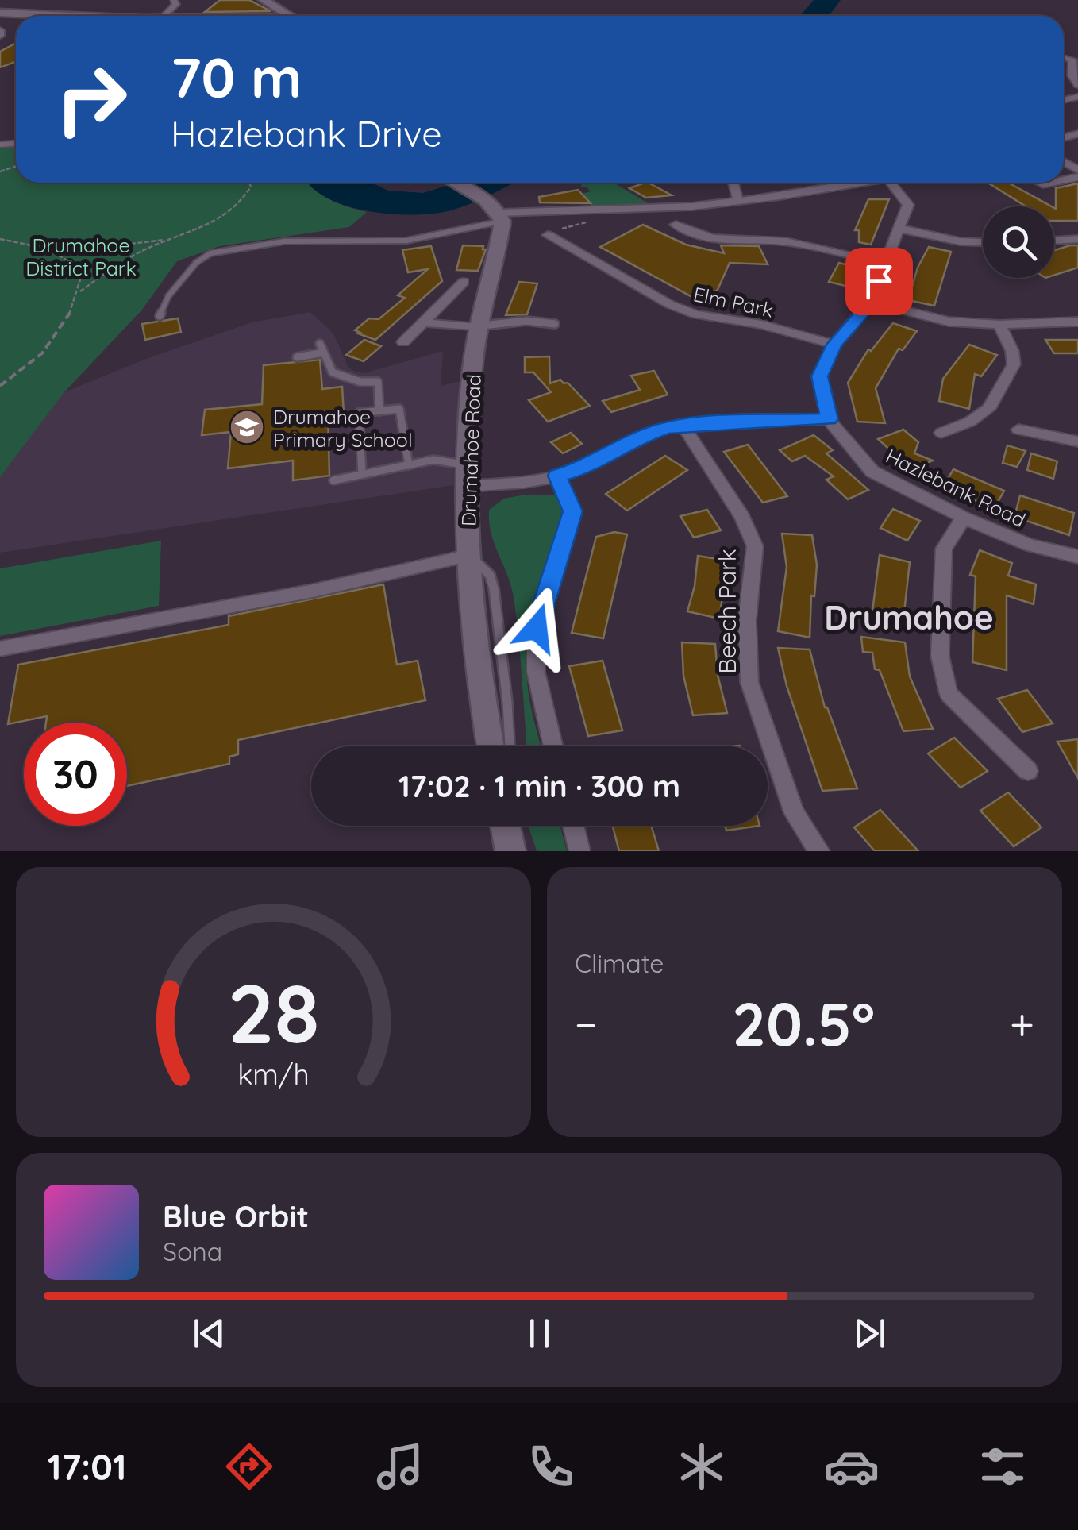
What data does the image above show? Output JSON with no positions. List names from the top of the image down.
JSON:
{
  "streets": {
    "street": [
      "Elm Park",
      "Drumahoe Road",
      "Hazlebank Road",
      "Beech Park"
    ]
  },
  "crossings": [
    ["Elm Park", "Hazlebank Road"]
  ],
  "districts": ["Drumahoe"],
  "parks": ["Drumahoe District Park"],
  "places": {
    "school or university": ["Drumahoe Primary School"]
  },
  "page": {
    "turn": ["70 m", "Hazlebank Drive"],
    "limit": "30",
    "trip": "17:02 · 1 min · 300 m",
    "tile": "Climate",
    "heat": ["−", "20.5°", "+"],
    "song": ["Blue Orbit", "Sona"],
    "tabs": "17:01",
    "gauge": ["28", "km/h"]
  }
}
